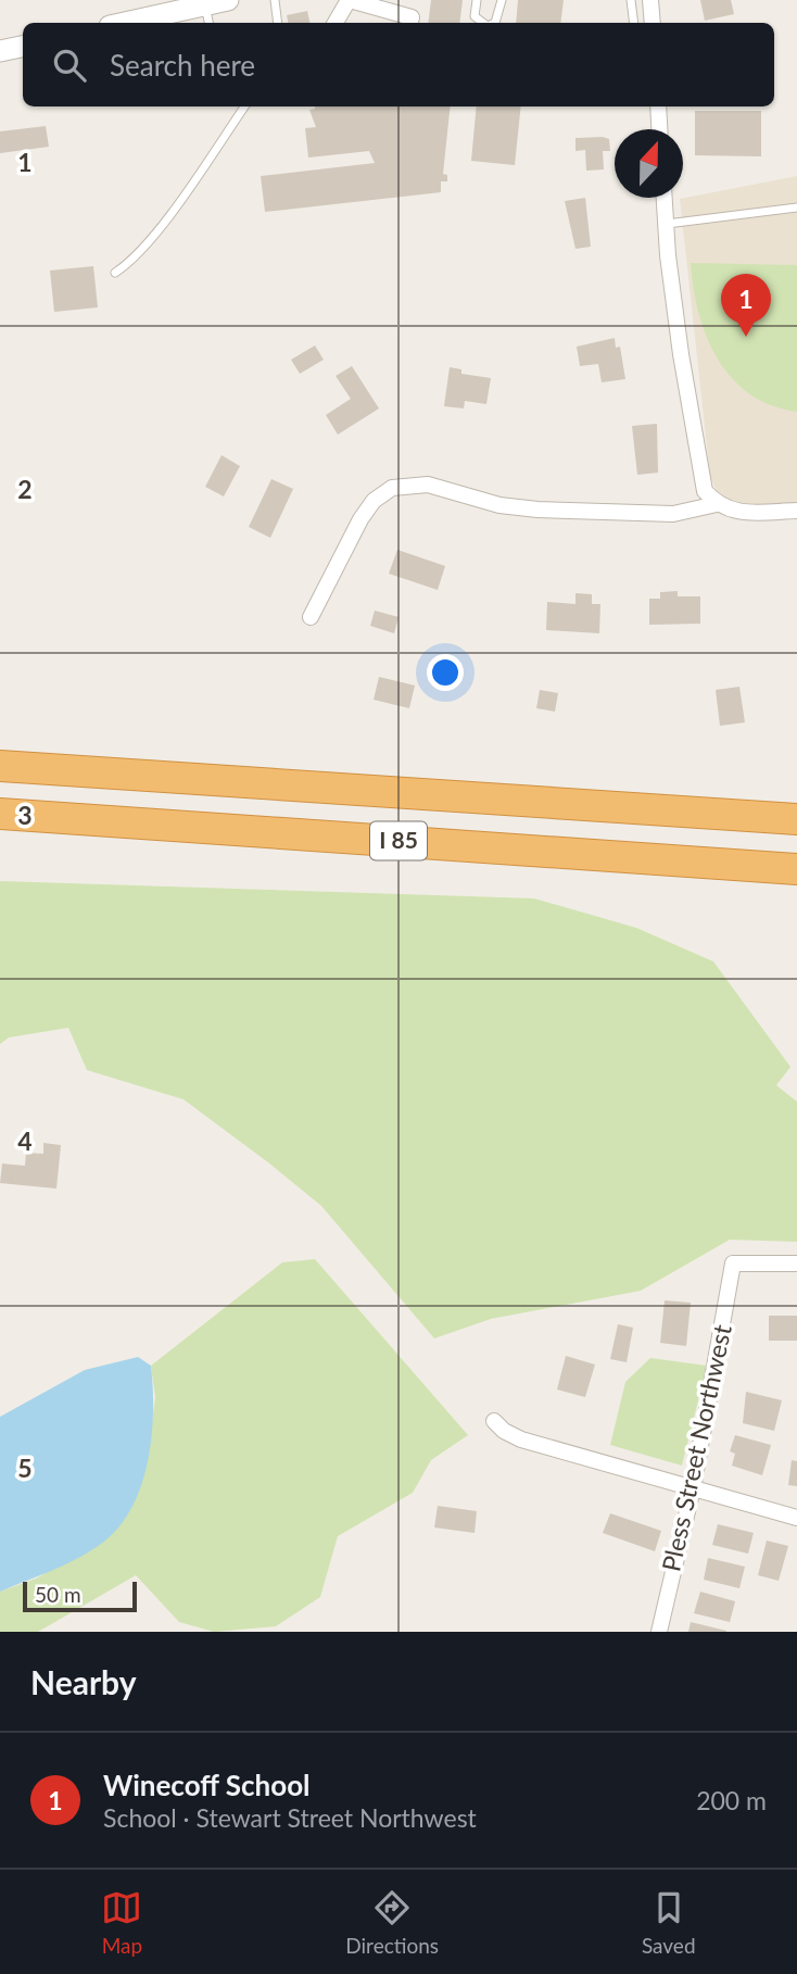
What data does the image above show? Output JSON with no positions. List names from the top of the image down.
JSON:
{
  "streets": {
    "highway": ["I 85"],
    "street": ["Pless Street Northwest"]
  },
  "scale_bar": "50 m",
  "north": "top",
  "page": {
    "search": "Search here",
    "pins": "1",
    "scale": "50 m",
    "heading": "Nearby",
    "list": [
      {
        "mark": "1",
        "name": "Winecoff School",
        "note": "School · Stewart Street Northwest",
        "value": "200 m"
      }
    ],
    "nav": ["Map", "Directions", "Saved"]
  },
  "grid": {
    "rows": [
      "1",
      "2",
      "3",
      "4",
      "5"
    ]
  }
}
